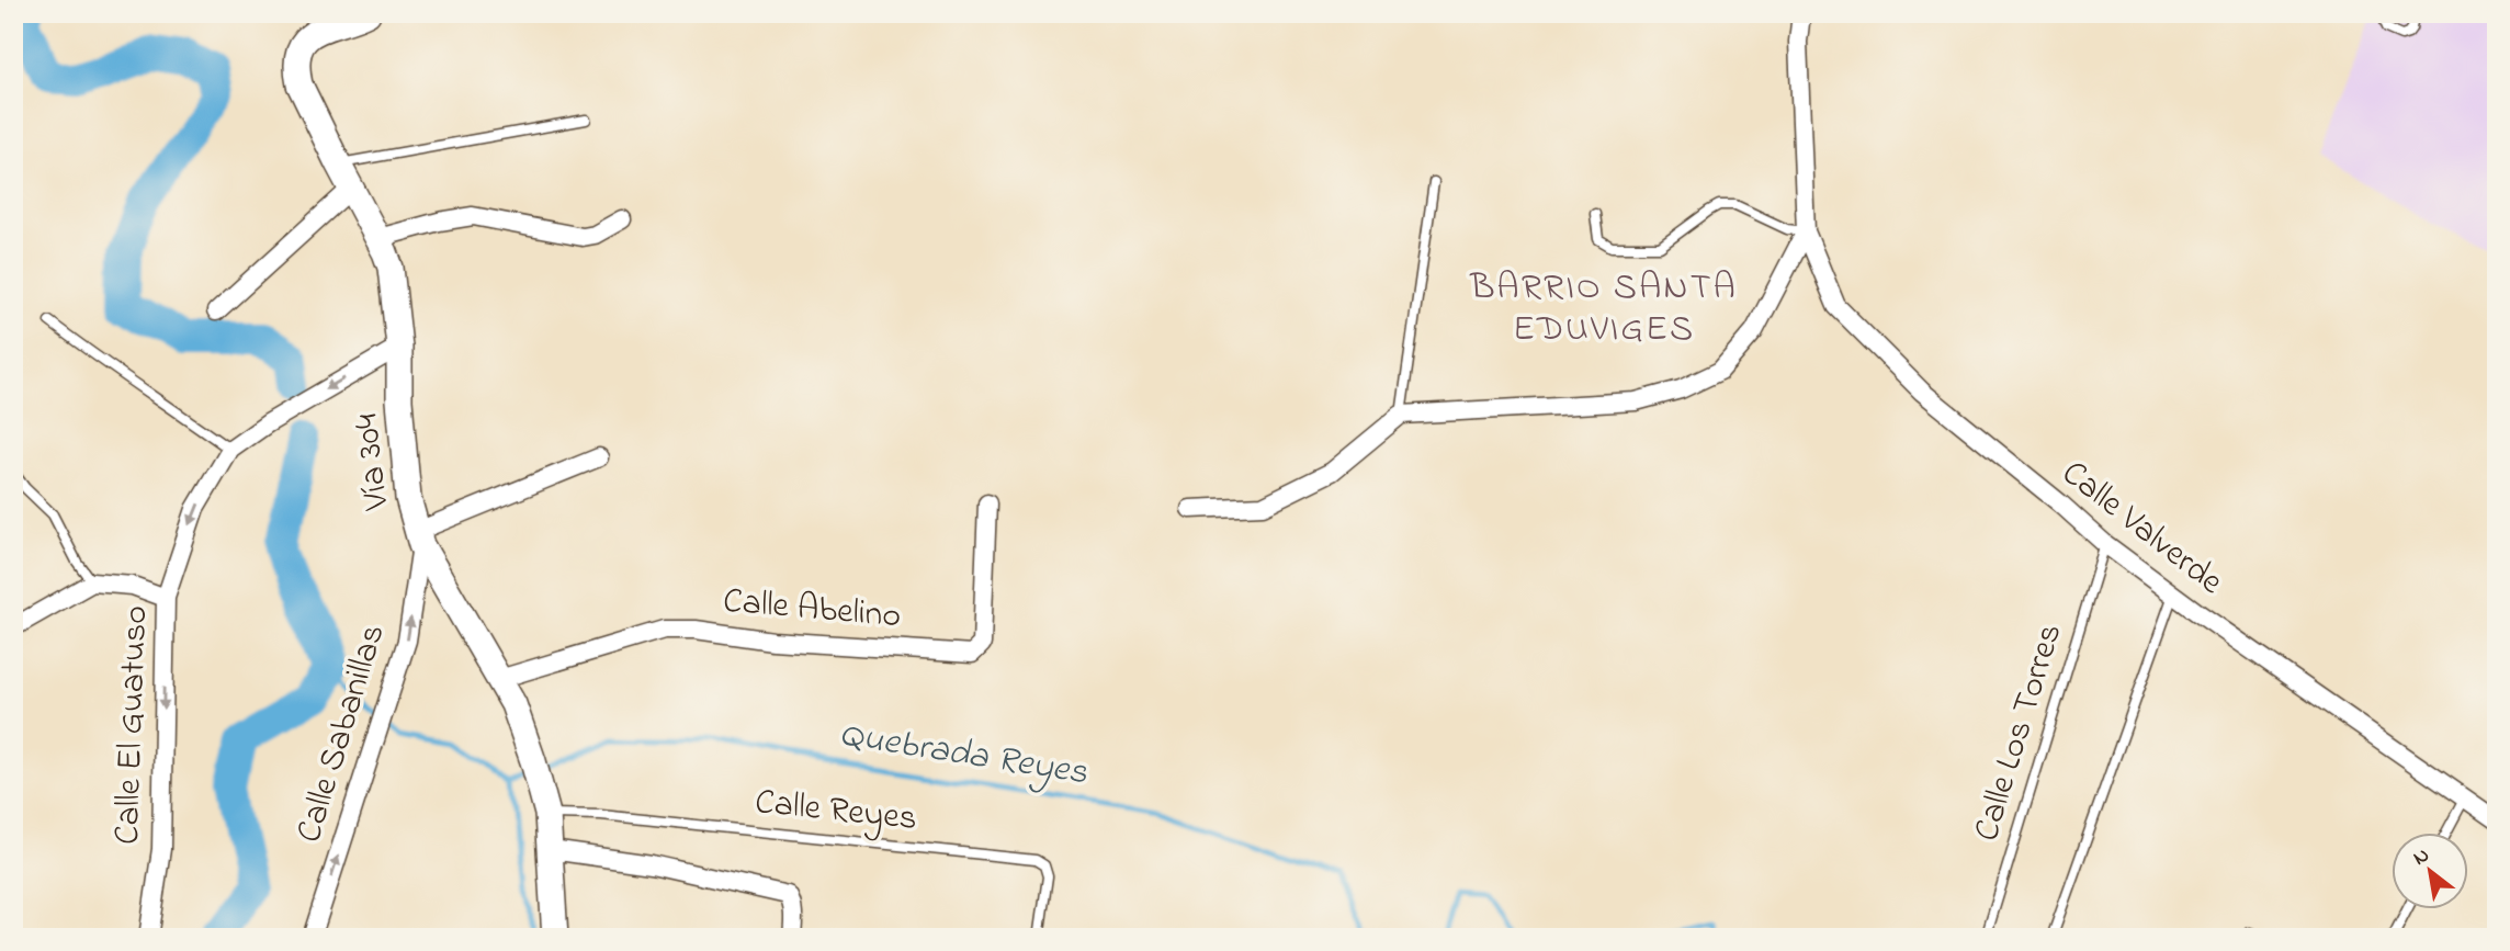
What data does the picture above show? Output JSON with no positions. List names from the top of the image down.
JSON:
{
  "streets": {
    "street": [
      "Vía 304",
      "Calle Valverde",
      "Calle Abelino",
      "Calle El Guatuso",
      "Calle Sabanillas"
    ],
    "lane": ["Calle Los Torres", "Calle Reyes"]
  },
  "crossings": [
    ["Vía 304", "Calle Abelino"],
    ["Vía 304", "Calle El Guatuso"],
    ["Vía 304", "Calle Sabanillas"],
    ["Vía 304", "Calle Reyes"],
    ["Calle Valverde", "Calle Los Torres"]
  ],
  "one_way": ["Calle El Guatuso", "Calle Sabanillas"],
  "districts": ["BARRIO SANTA EDUVIGES"],
  "water": ["Quebrada Reyes"],
  "north": "top left"
}
